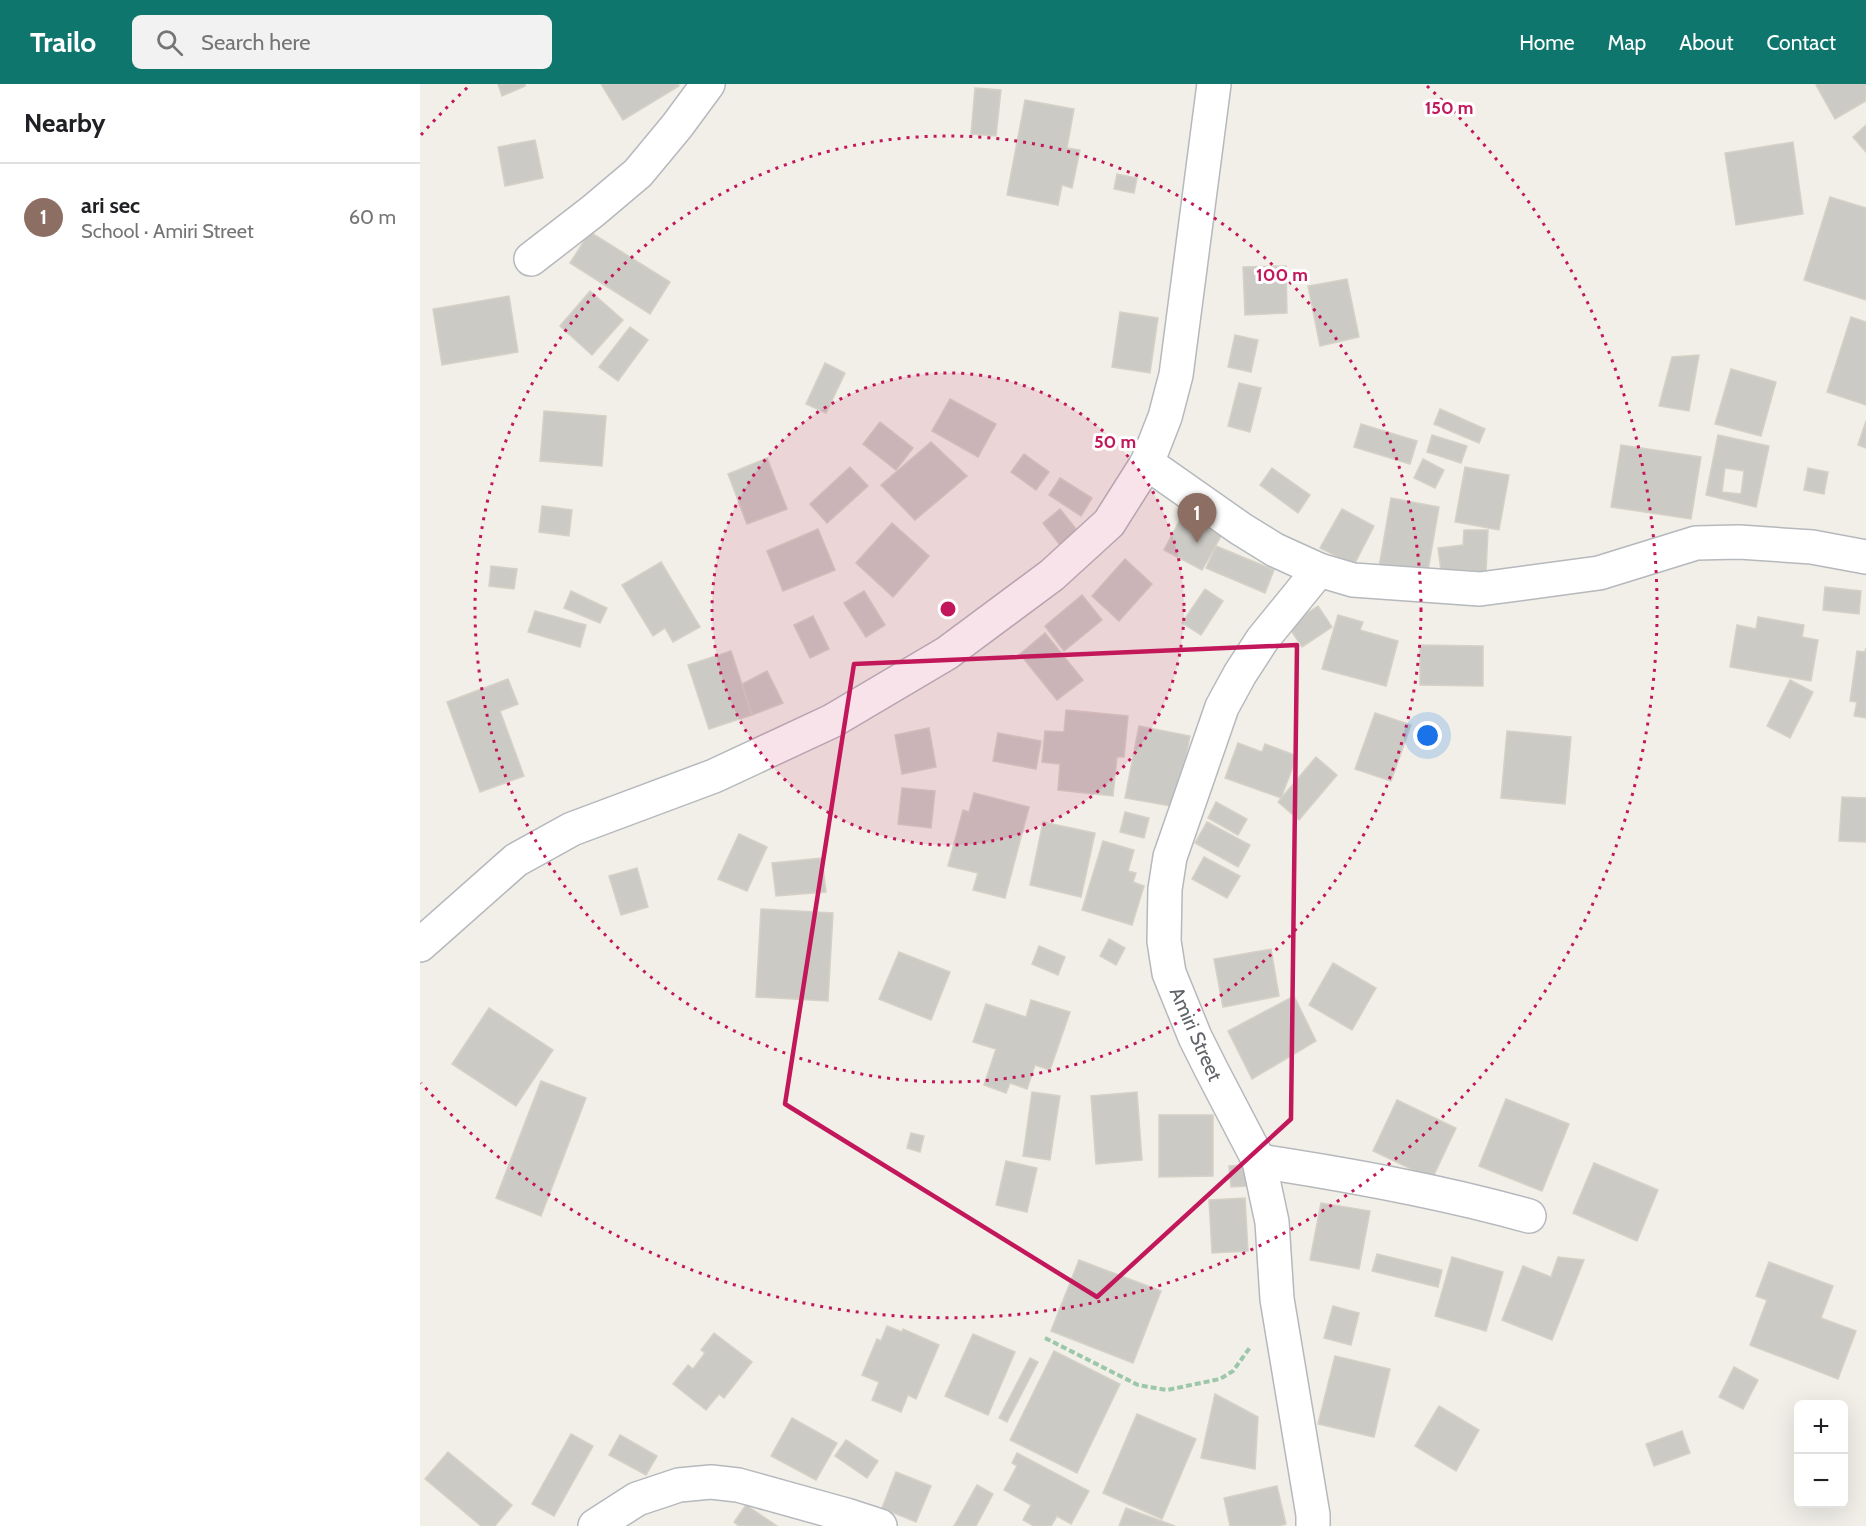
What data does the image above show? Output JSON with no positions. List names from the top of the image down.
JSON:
{
  "streets": {
    "street": ["Amiri Street"]
  },
  "page": {
    "header": "Trailo",
    "search": "Search here",
    "nav": [
      "Home",
      "Map",
      "About",
      "Contact"
    ],
    "heading": "Nearby",
    "list": [
      {
        "mark": "1",
        "name": "ari sec",
        "note": "School · Amiri Street",
        "value": "60 m"
      }
    ],
    "pins": "1",
    "map_buttons": ["+", "−"]
  },
  "rings": ["150 m", "100 m", "50 m"]
}
